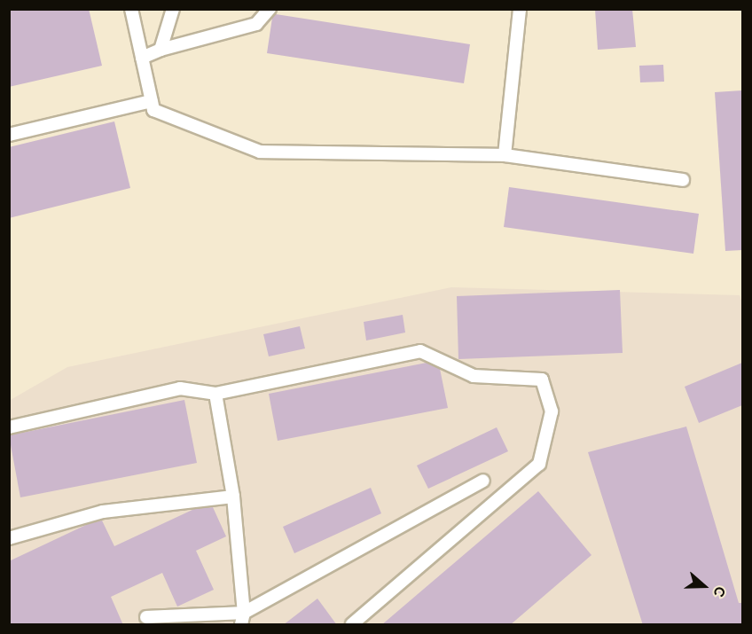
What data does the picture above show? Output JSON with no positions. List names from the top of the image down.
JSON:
{
  "north": "right"
}
